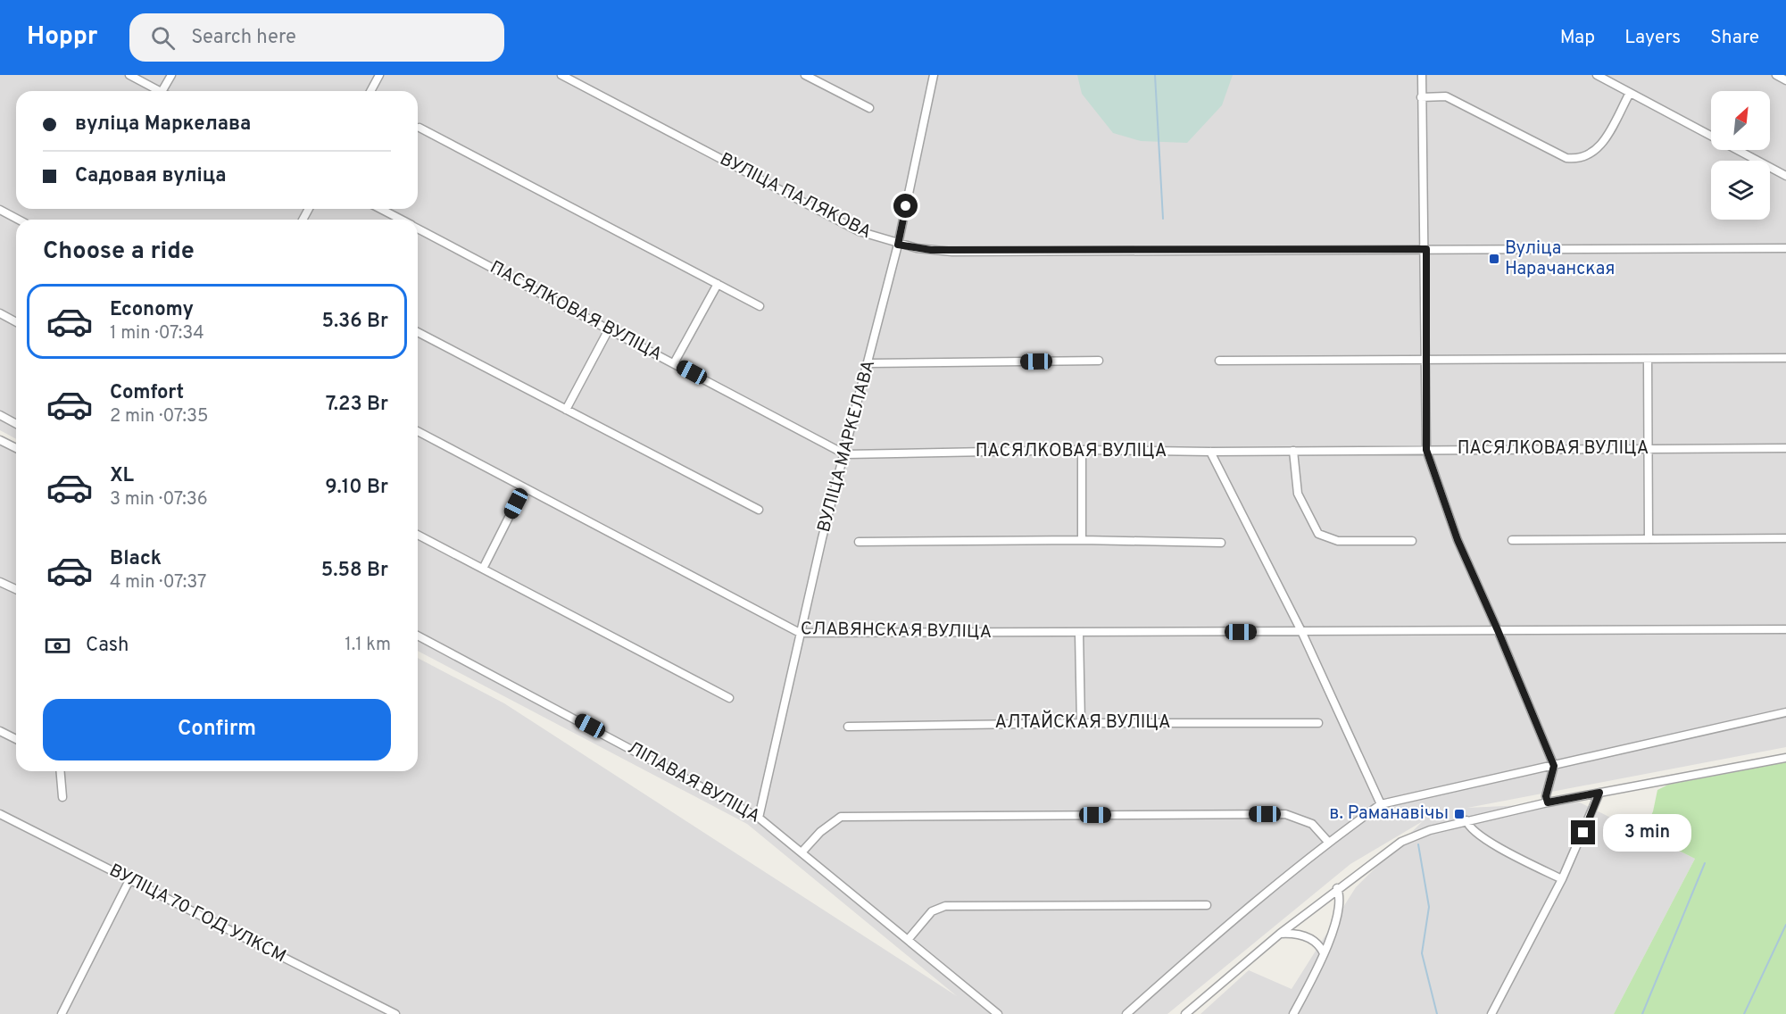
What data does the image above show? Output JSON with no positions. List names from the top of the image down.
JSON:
{
  "streets": {
    "street": [
      "ВУЛІЦА ПАЛЯКОВА",
      "ПАСЯЛКОВАЯ ВУЛІЦА",
      "ВУЛІЦА МАРКЕЛАВА",
      "СЛАВЯНСКАЯ ВУЛІЦА",
      "АЛТАЙСКАЯ ВУЛІЦА",
      "ЛІПАВАЯ ВУЛІЦА",
      "ВУЛІЦА 70 ГОД УЛКСМ"
    ]
  },
  "crossings": [
    ["ВУЛІЦА ПАЛЯКОВА", "ВУЛІЦА МАРКЕЛАВА"],
    ["ПАСЯЛКОВАЯ ВУЛІЦА", "ВУЛІЦА МАРКЕЛАВА"],
    ["ВУЛІЦА МАРКЕЛАВА", "СЛАВЯНСКАЯ ВУЛІЦА"],
    ["ВУЛІЦА МАРКЕЛАВА", "ЛІПАВАЯ ВУЛІЦА"]
  ],
  "places": {
    "transit": ["Вуліца Нарачанская", "в. Раманавічы"]
  },
  "north": "top right",
  "page": {
    "header": "Hoppr",
    "search": "Search here",
    "nav": ["Map", "Layers", "Share"],
    "banner": ["вуліца Маркелава", "Садовая вуліца"],
    "heading": "Choose a ride",
    "list": [
      {
        "name": "Economy",
        "note": "1 min · 07:34",
        "value": "5.36 Br"
      },
      {
        "name": "Comfort",
        "note": "2 min · 07:35",
        "value": "7.23 Br"
      },
      {
        "name": "XL",
        "note": "3 min · 07:36",
        "value": "9.10 Br"
      },
      {
        "name": "Black",
        "note": "4 min · 07:37",
        "value": "5.58 Br"
      }
    ],
    "pay": ["Cash", "1.1 km"],
    "buttons": "Confirm",
    "bubble": "3 min"
  }
}
